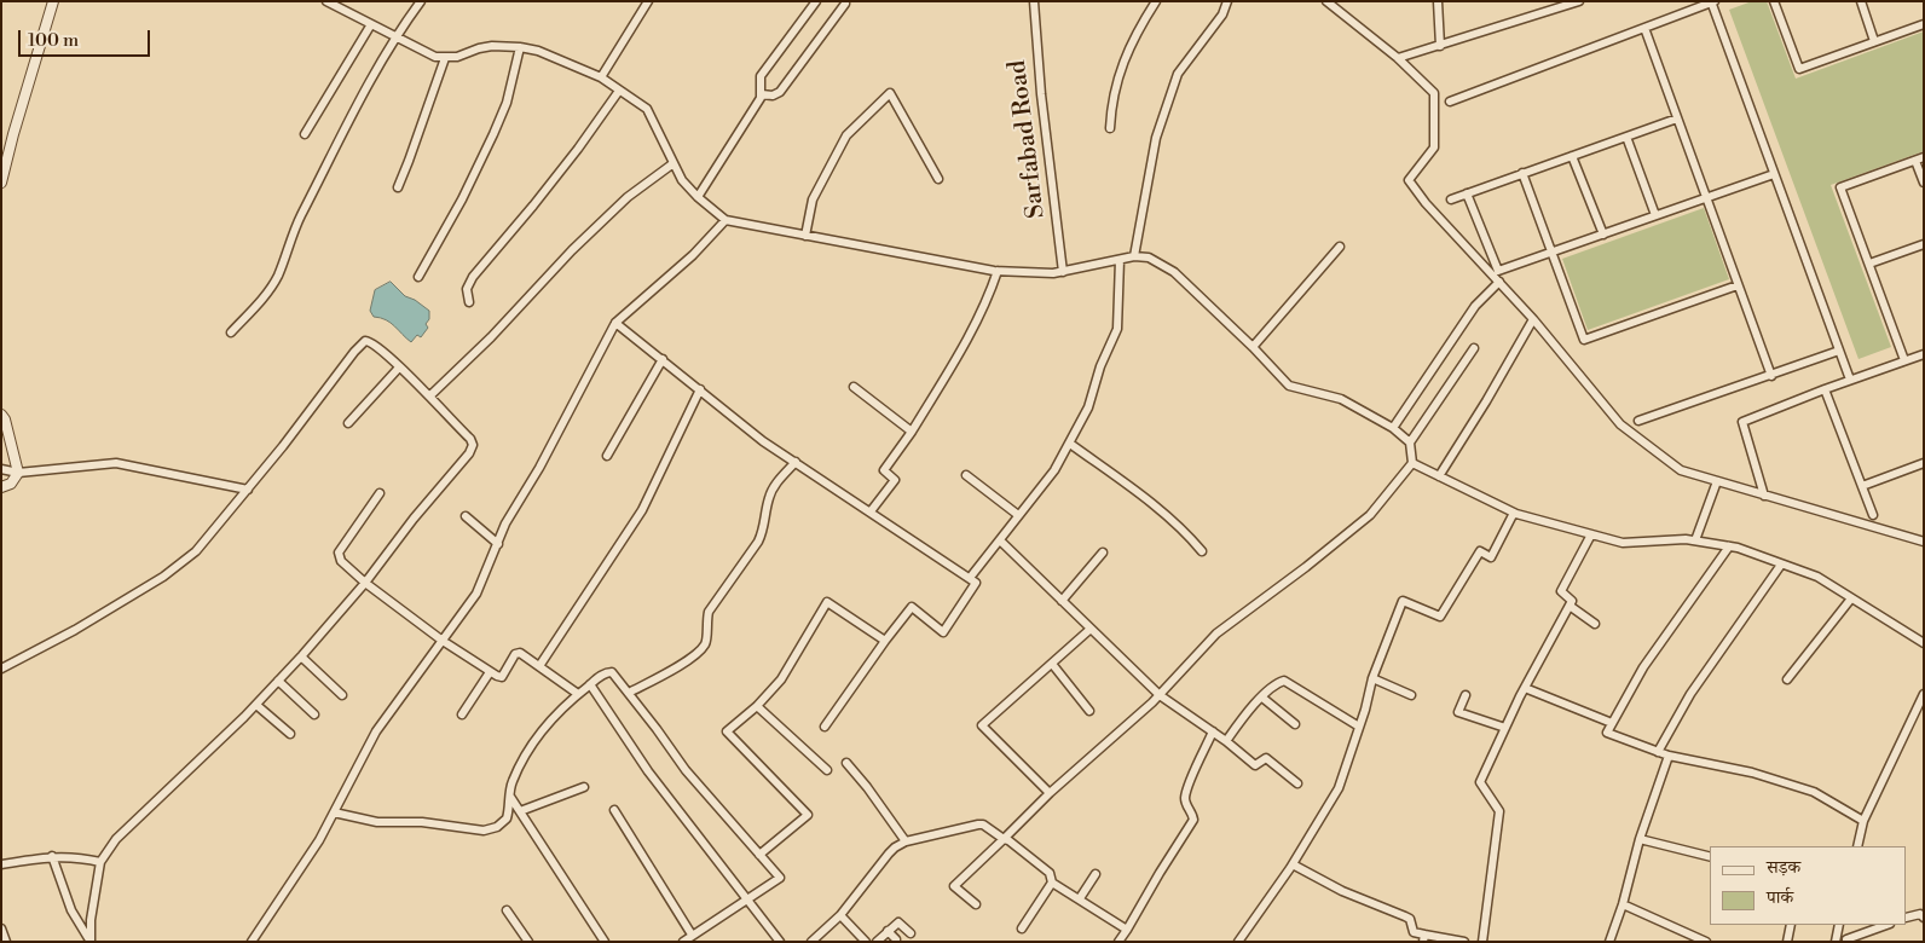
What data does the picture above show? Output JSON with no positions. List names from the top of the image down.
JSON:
{
  "streets": {
    "street": ["Sarfabad Road"]
  },
  "legend": ["सड़क", "पार्क"],
  "scale_bar": "100 m"
}
